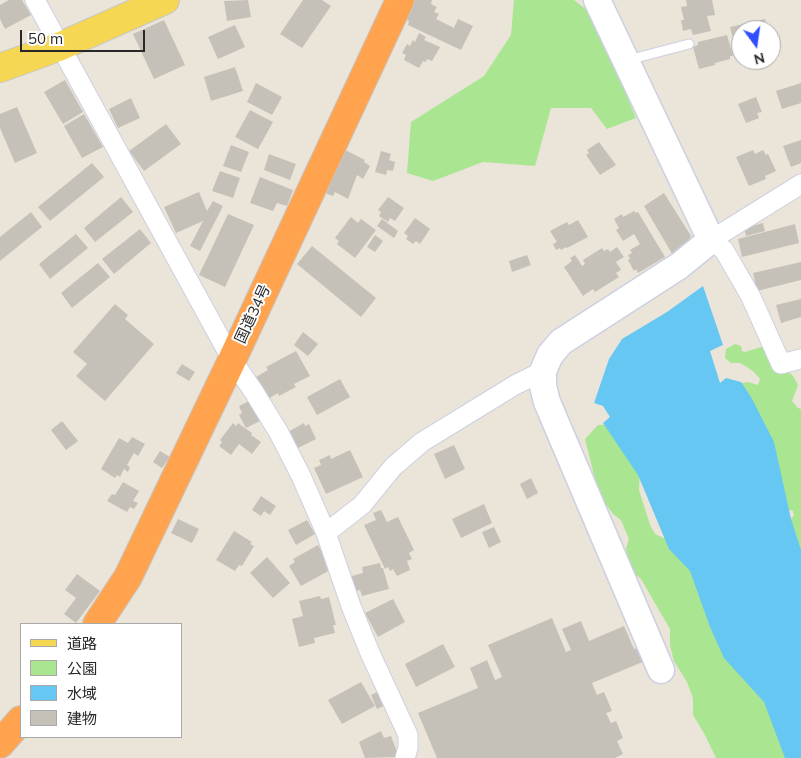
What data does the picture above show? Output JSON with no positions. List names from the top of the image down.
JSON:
{
  "streets": {
    "highway": ["国道34号"]
  },
  "legend": [
    "道路",
    "公園",
    "水域",
    "建物"
  ],
  "scale_bar": "50 m",
  "north": "bottom"
}
